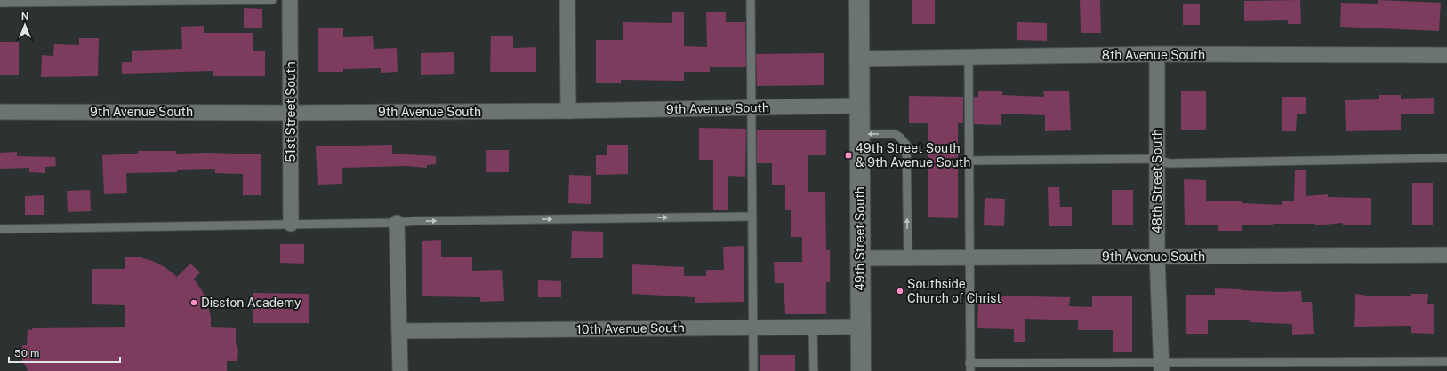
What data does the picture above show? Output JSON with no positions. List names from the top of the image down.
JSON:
{
  "streets": {
    "main road": ["49th Street South"],
    "street": [
      "8th Avenue South",
      "9th Avenue South",
      "51st Street South",
      "48th Street South",
      "10th Avenue South"
    ]
  },
  "crossings": [
    ["8th Avenue South", "48th Street South"],
    ["8th Avenue South", "49th Street South"],
    ["9th Avenue South", "51st Street South"],
    ["9th Avenue South", "48th Street South"],
    ["9th Avenue South", "49th Street South"],
    ["49th Street South", "10th Avenue South"]
  ],
  "places": {
    "transit": ["49th Street South & 9th Avenue South"],
    "other": ["Southside Church of Christ", "Disston Academy"]
  },
  "scale_bar": "50 m",
  "north": "top"
}
